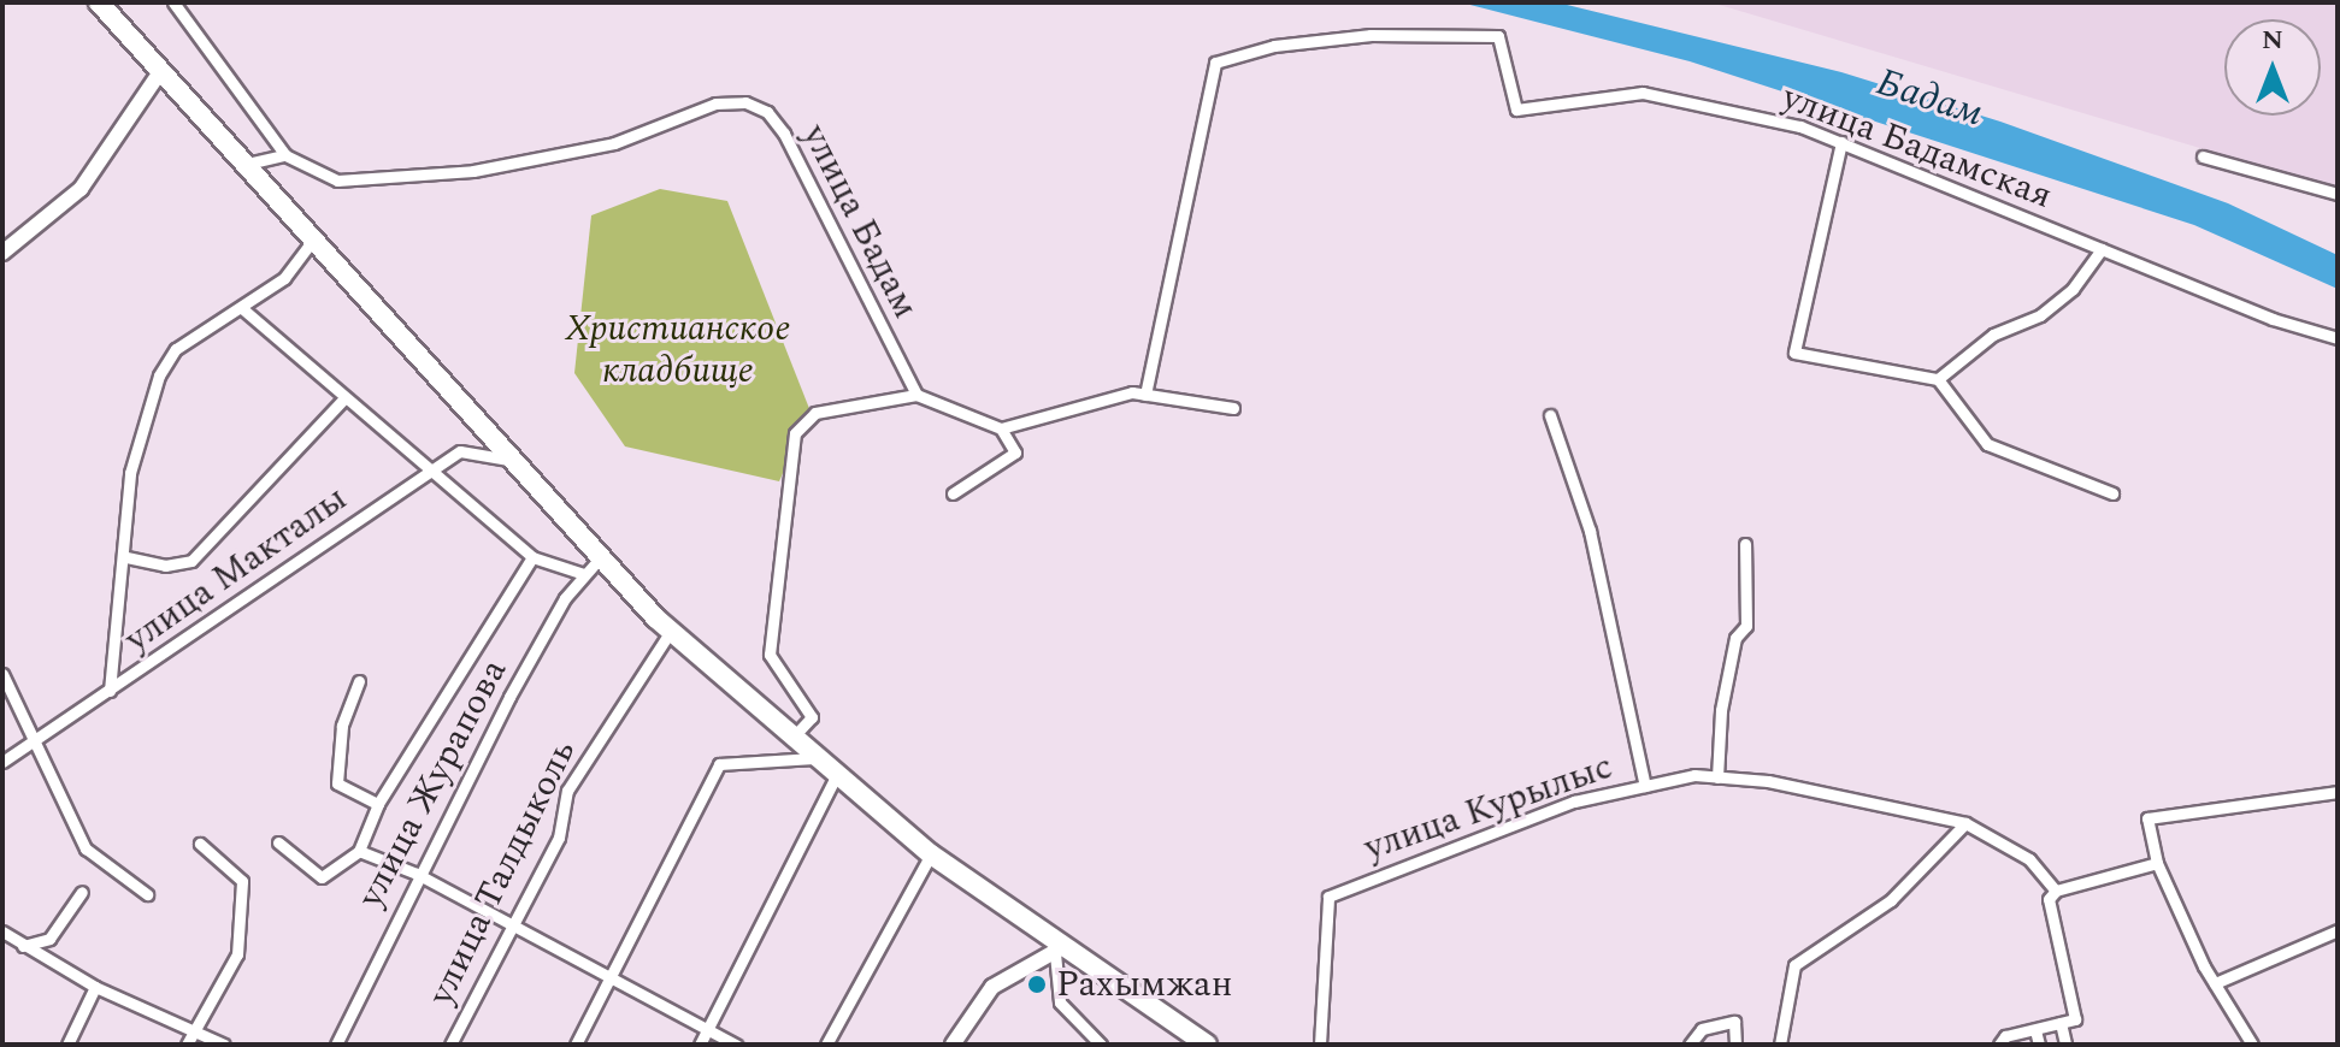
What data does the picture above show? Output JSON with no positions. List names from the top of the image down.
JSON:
{
  "streets": {
    "street": [
      "улица Бадамская",
      "улица Бадам",
      "улица Макталы",
      "улица Журапова",
      "улица Курылыс",
      "улица Талдыколь"
    ]
  },
  "water": ["Бадам"],
  "parks": ["Христианское кладбище"],
  "places": ["Рахымжан"],
  "north": "top"
}
